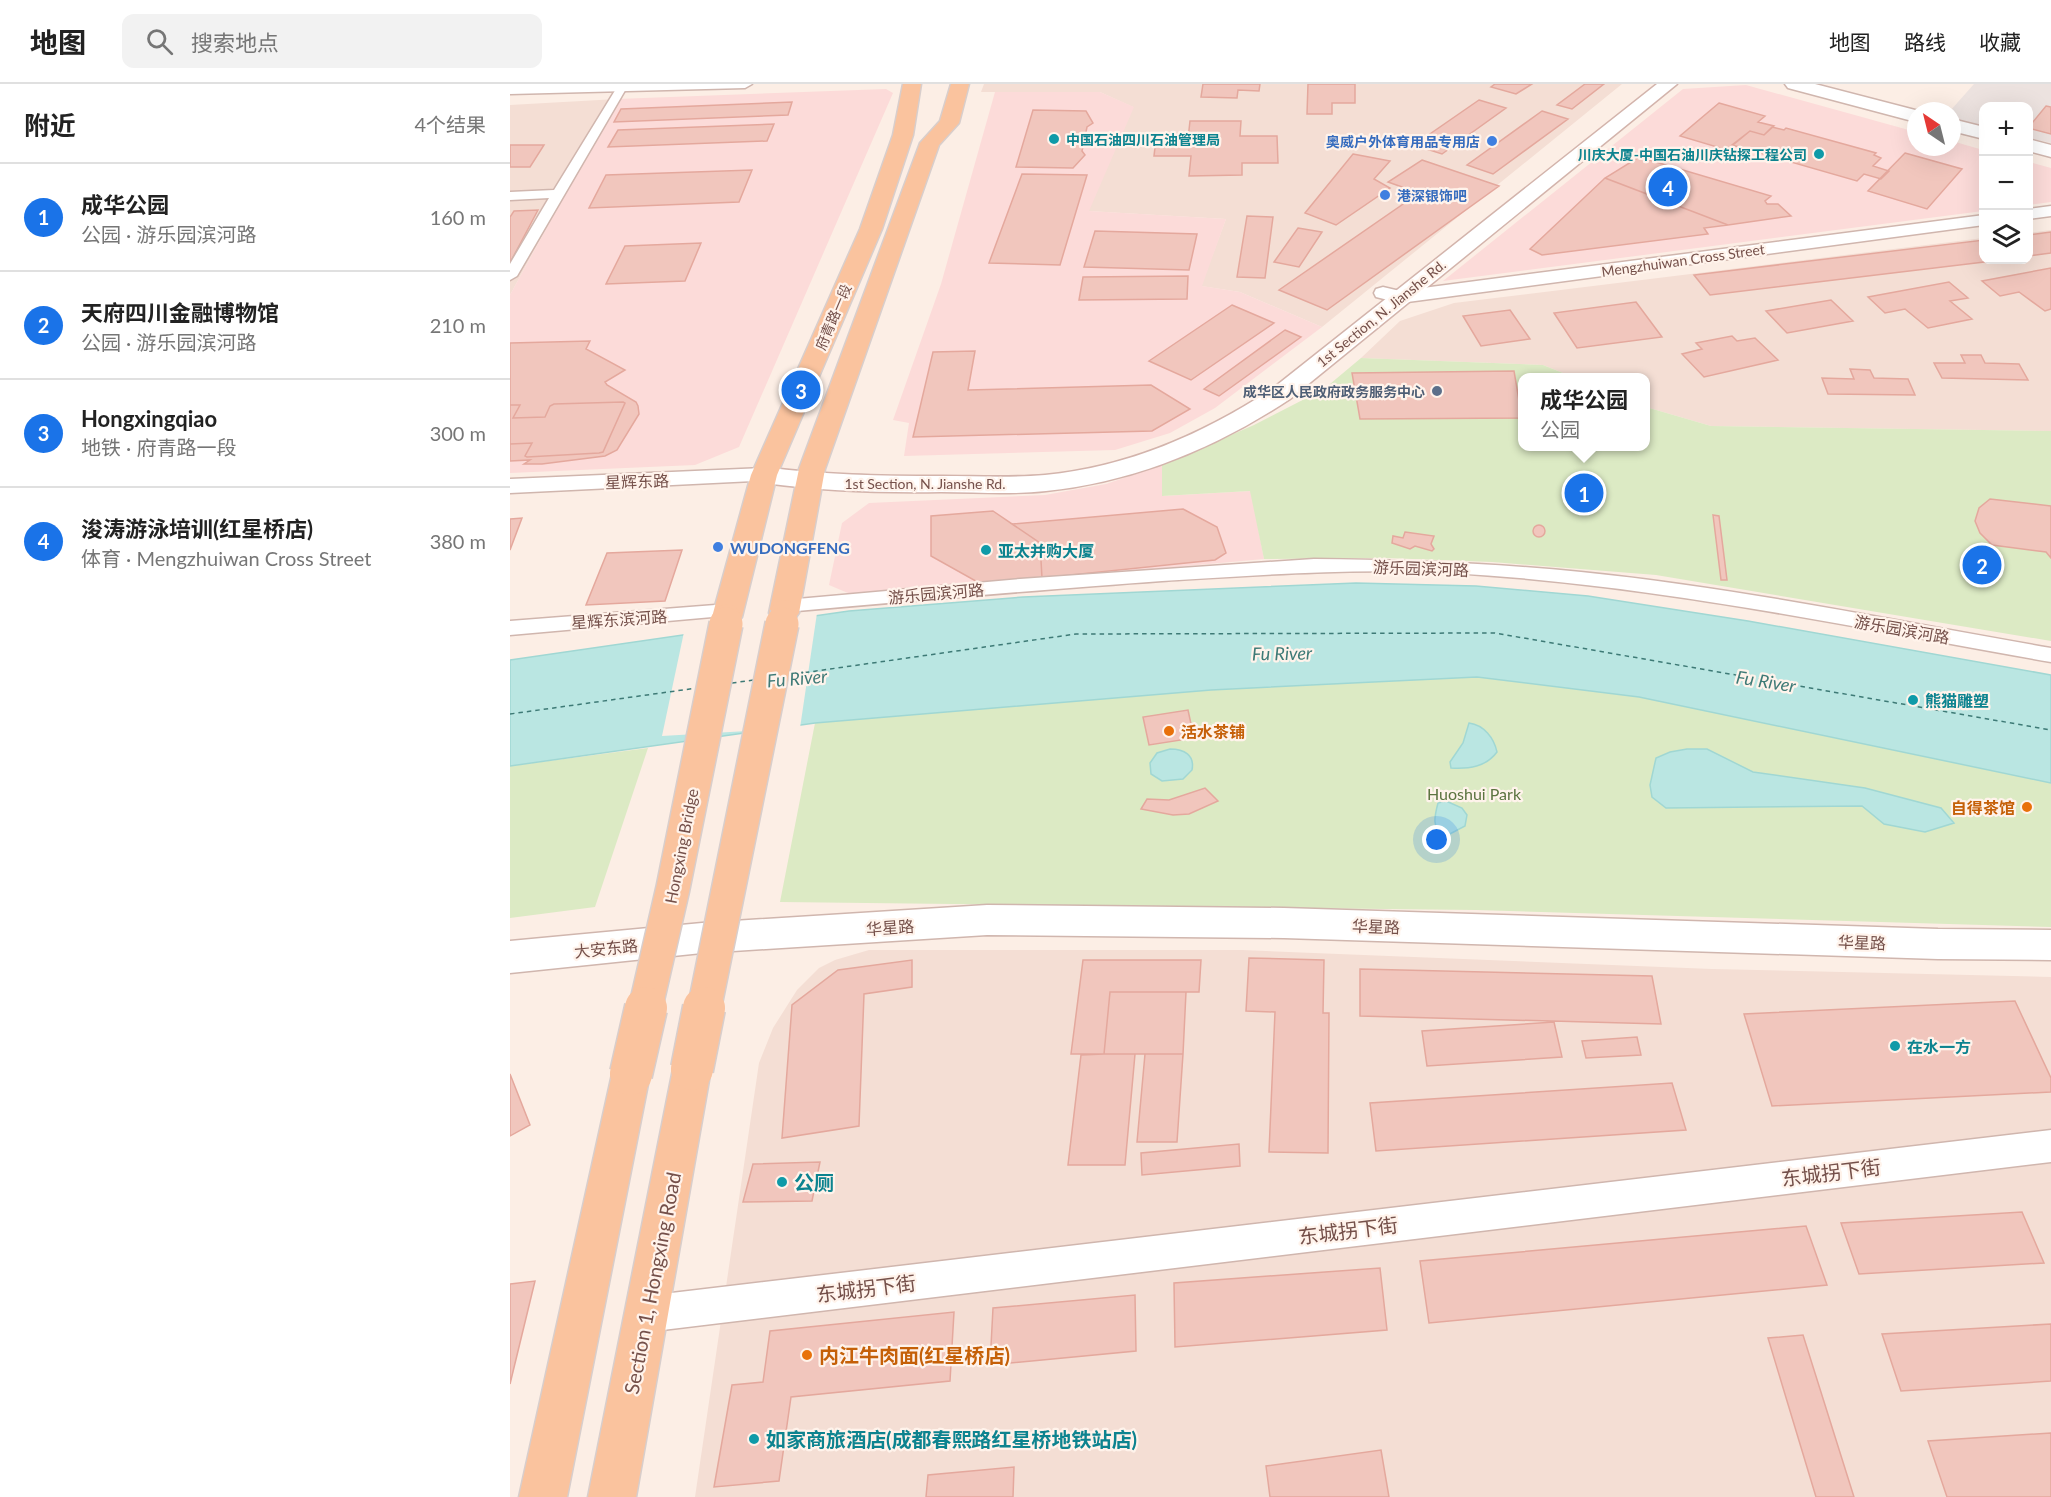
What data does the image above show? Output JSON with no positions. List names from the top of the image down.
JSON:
{
  "streets": {
    "main road": [
      "1st Section, N. Jianshe Rd.",
      "府青路一段",
      "Hongxing Bridge",
      "华星路",
      "大安东路",
      "Section 1, Hongxing Road"
    ],
    "street": [
      "Mengzhuiwan Cross Street",
      "星辉东路",
      "游乐园滨河路",
      "星辉东滨河路",
      "东城拐下街"
    ]
  },
  "crossings": [
    ["Mengzhuiwan Cross Street", "1st Section, N. Jianshe Rd."],
    ["1st Section, N. Jianshe Rd.", "府青路一段"],
    ["1st Section, N. Jianshe Rd.", "星辉东路"],
    ["府青路一段", "星辉东路"],
    ["府青路一段", "游乐园滨河路"],
    ["府青路一段", "星辉东滨河路"],
    ["府青路一段", "Hongxing Bridge"],
    ["府青路一段", "Section 1, Hongxing Road"],
    ["游乐园滨河路", "Section 1, Hongxing Road"],
    ["星辉东滨河路", "Hongxing Bridge"],
    ["华星路", "大安东路"],
    ["东城拐下街", "Section 1, Hongxing Road"]
  ],
  "water": ["Fu River"],
  "parks": ["Huoshui Park"],
  "places": [
    "中国石油四川石油管理局",
    "奥威户外体育用品专用店",
    "川庆大厦-中国石油川庆钻探工程公司",
    "港深银饰吧",
    "成华区人民政府政务服务中心",
    "WUDONGFENG",
    "亚太并购大厦",
    "熊猫雕塑",
    "活水茶铺",
    "自得茶馆",
    "在水一方",
    "公厕",
    "内江牛肉面(红星桥店)",
    "如家商旅酒店(成都春熙路红星桥地铁站店)"
  ],
  "north": "top left",
  "page": {
    "header": "地图",
    "search": "搜索地点",
    "nav": ["地图", "路线", "收藏"],
    "heading": ["附近", "4个结果"],
    "map_buttons": ["+", "−"],
    "list": [
      {
        "mark": "1",
        "name": "成华公园",
        "note": "公园 · 游乐园滨河路",
        "value": "160 m"
      },
      {
        "mark": "2",
        "name": "天府四川金融博物馆",
        "note": "公园 · 游乐园滨河路",
        "value": "210 m"
      },
      {
        "mark": "3",
        "name": "Hongxingqiao",
        "note": "地铁 · 府青路一段",
        "value": "300 m"
      },
      {
        "mark": "4",
        "name": "浚涛游泳培训(红星桥店)",
        "note": "体育 · Mengzhuiwan Cross Street",
        "value": "380 m"
      }
    ],
    "pins": [
      "4",
      "3",
      "1",
      "2"
    ],
    "popup": ["成华公园", "公园"]
  }
}
